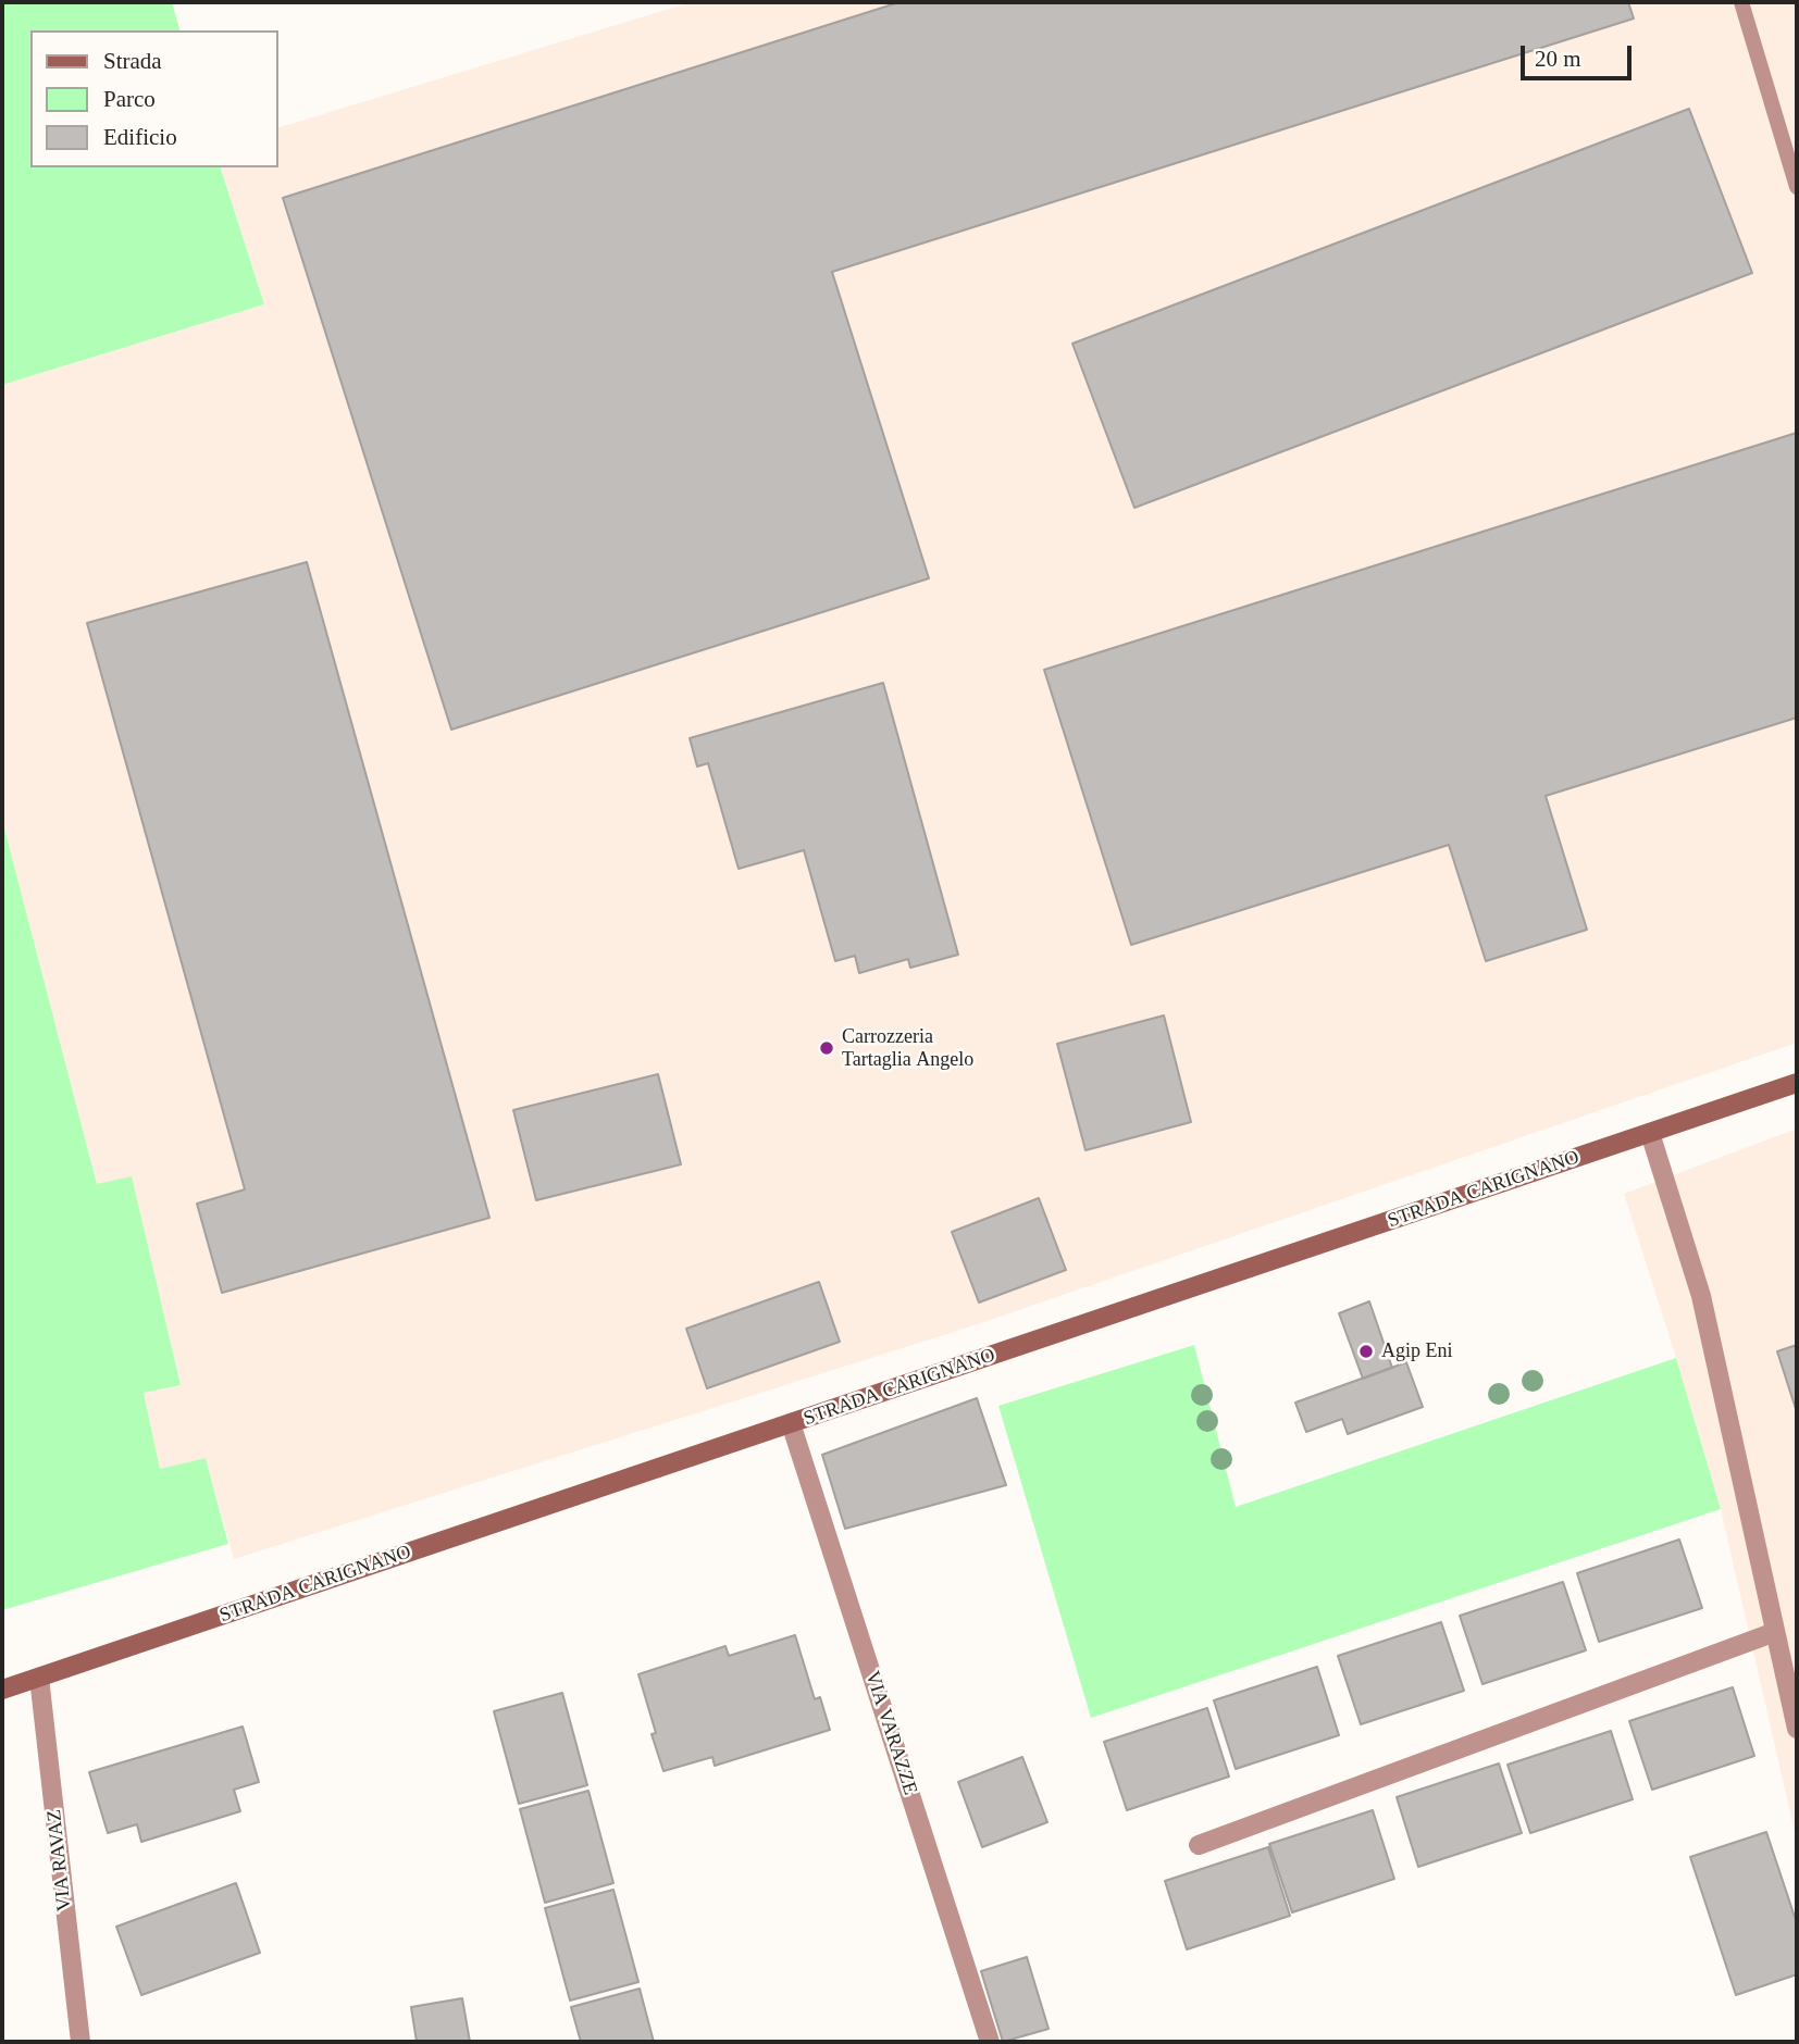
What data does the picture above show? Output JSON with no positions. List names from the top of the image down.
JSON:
{
  "streets": {
    "street": ["STRADA CARIGNANO", "VIA VARAZZE", "VIA RAVAZ"]
  },
  "crossings": [
    ["STRADA CARIGNANO", "VIA VARAZZE"],
    ["STRADA CARIGNANO", "VIA RAVAZ"]
  ],
  "places": ["Carrozzeria Tartaglia Angelo", "Agip Eni"],
  "legend": ["Strada", "Parco", "Edificio"],
  "scale_bar": "20 m"
}
